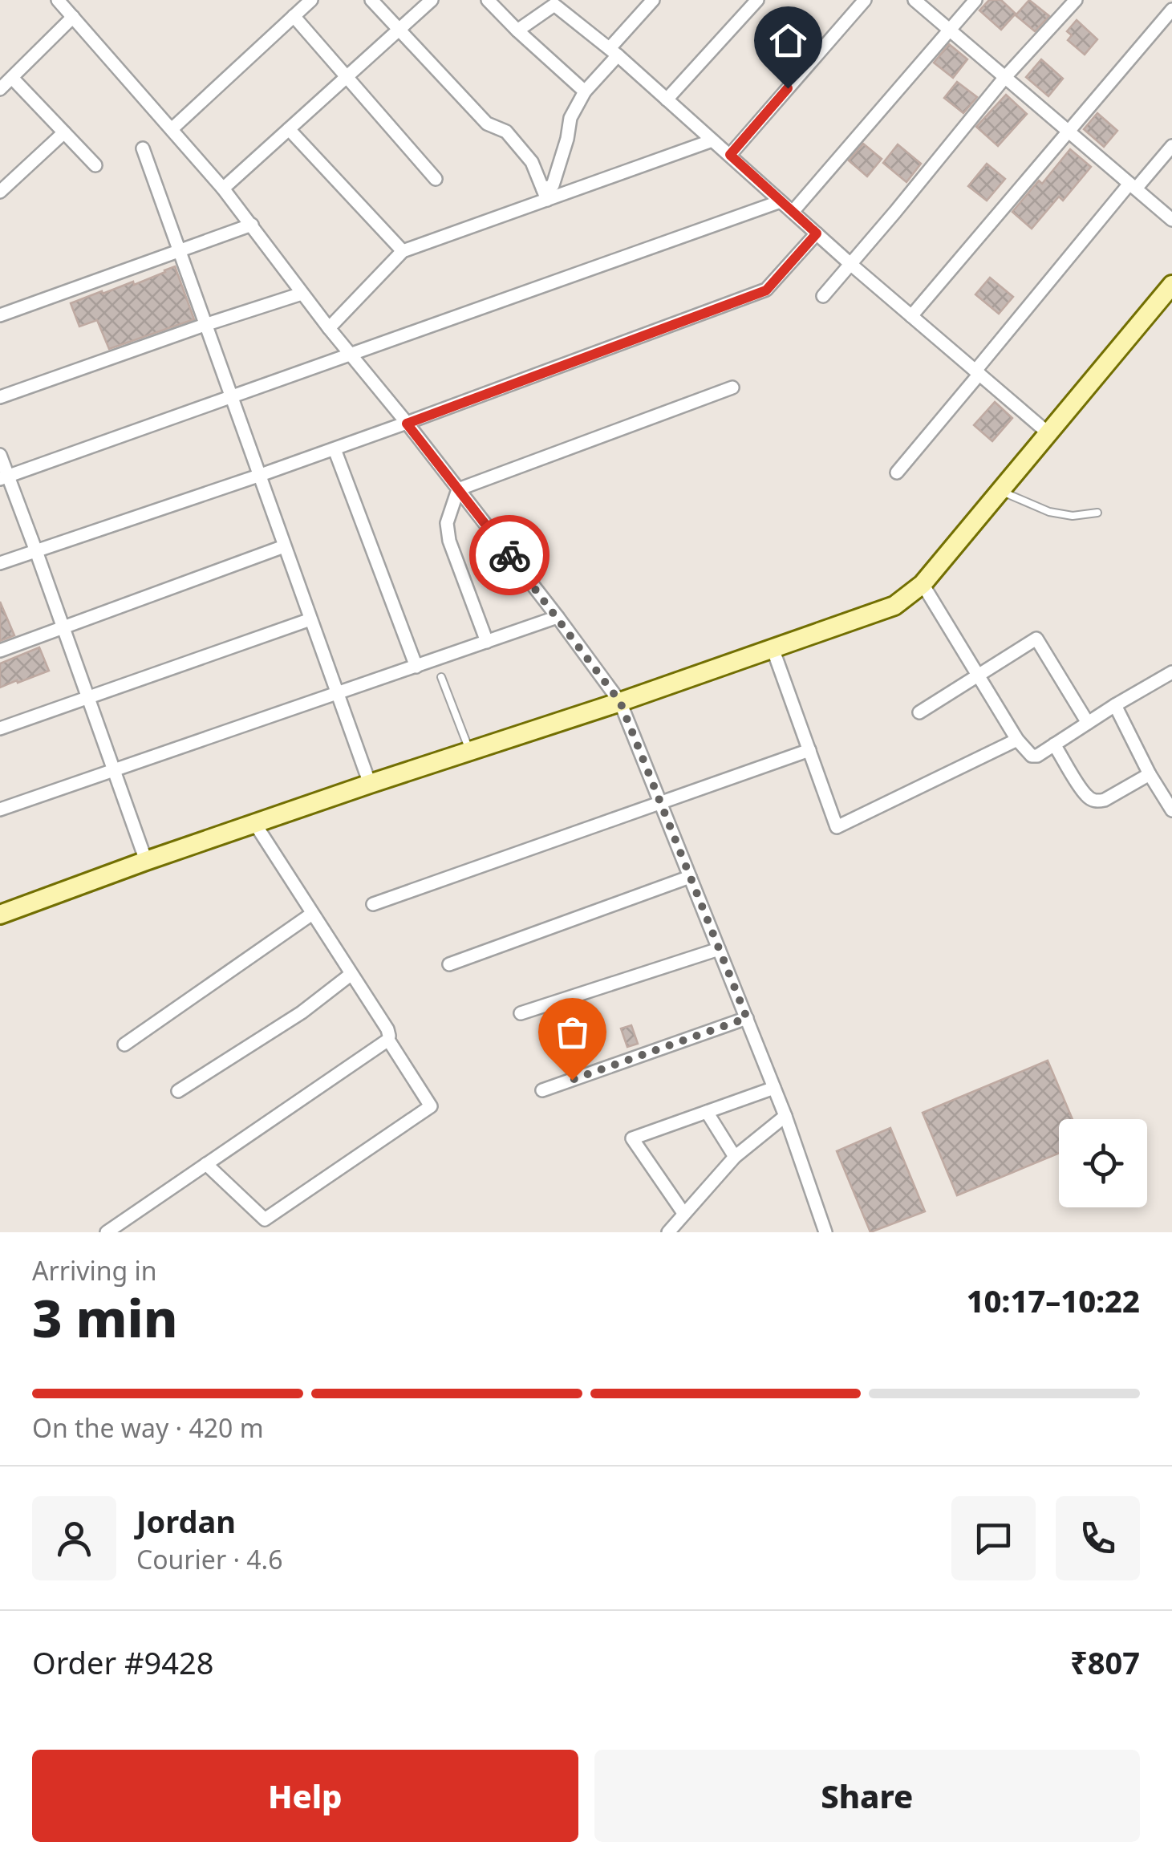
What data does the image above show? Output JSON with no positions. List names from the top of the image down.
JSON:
{
  "page": {
    "heading": ["3 min", "Arriving in", "10:17–10:22"],
    "panel": [
      "Jordan",
      "Courier · 4.6",
      "Order #9428",
      "₹807"
    ],
    "bar": "On the way · 420 m",
    "buttons": ["Help", "Share"]
  }
}
